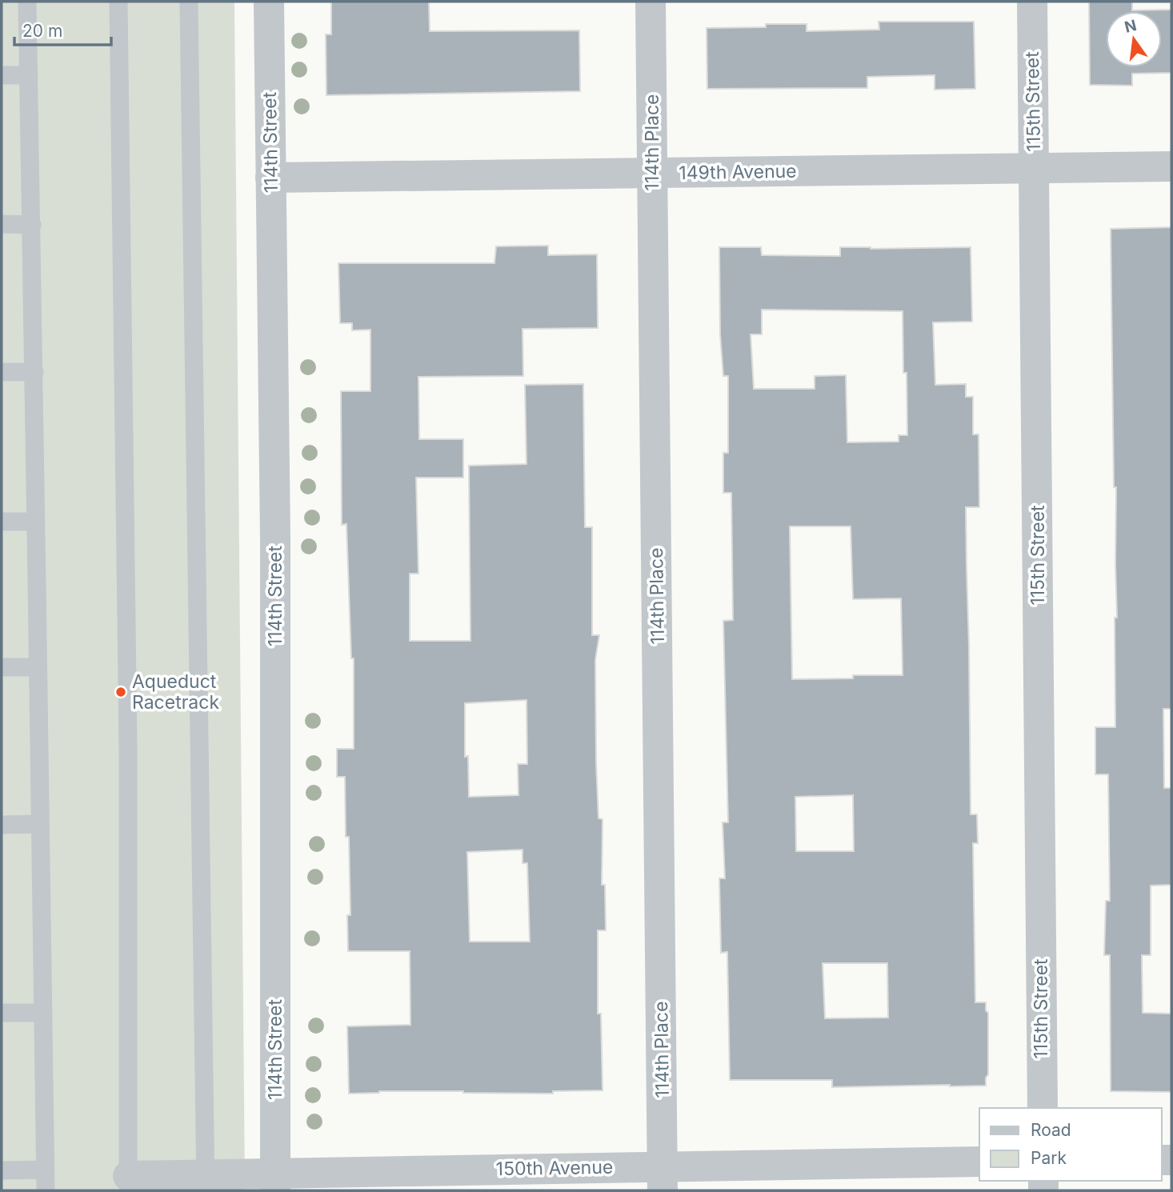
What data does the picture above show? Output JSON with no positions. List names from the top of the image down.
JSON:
{
  "streets": {
    "street": [
      "115th Street",
      "114th Street",
      "114th Place",
      "149th Avenue",
      "150th Avenue"
    ]
  },
  "crossings": [
    ["115th Street", "149th Avenue"],
    ["114th Street", "149th Avenue"],
    ["114th Street", "150th Avenue"],
    ["114th Place", "149th Avenue"],
    ["114th Place", "150th Avenue"]
  ],
  "places": ["Aqueduct Racetrack"],
  "legend": ["Road", "Park"],
  "scale_bar": "20 m",
  "north": "top"
}
